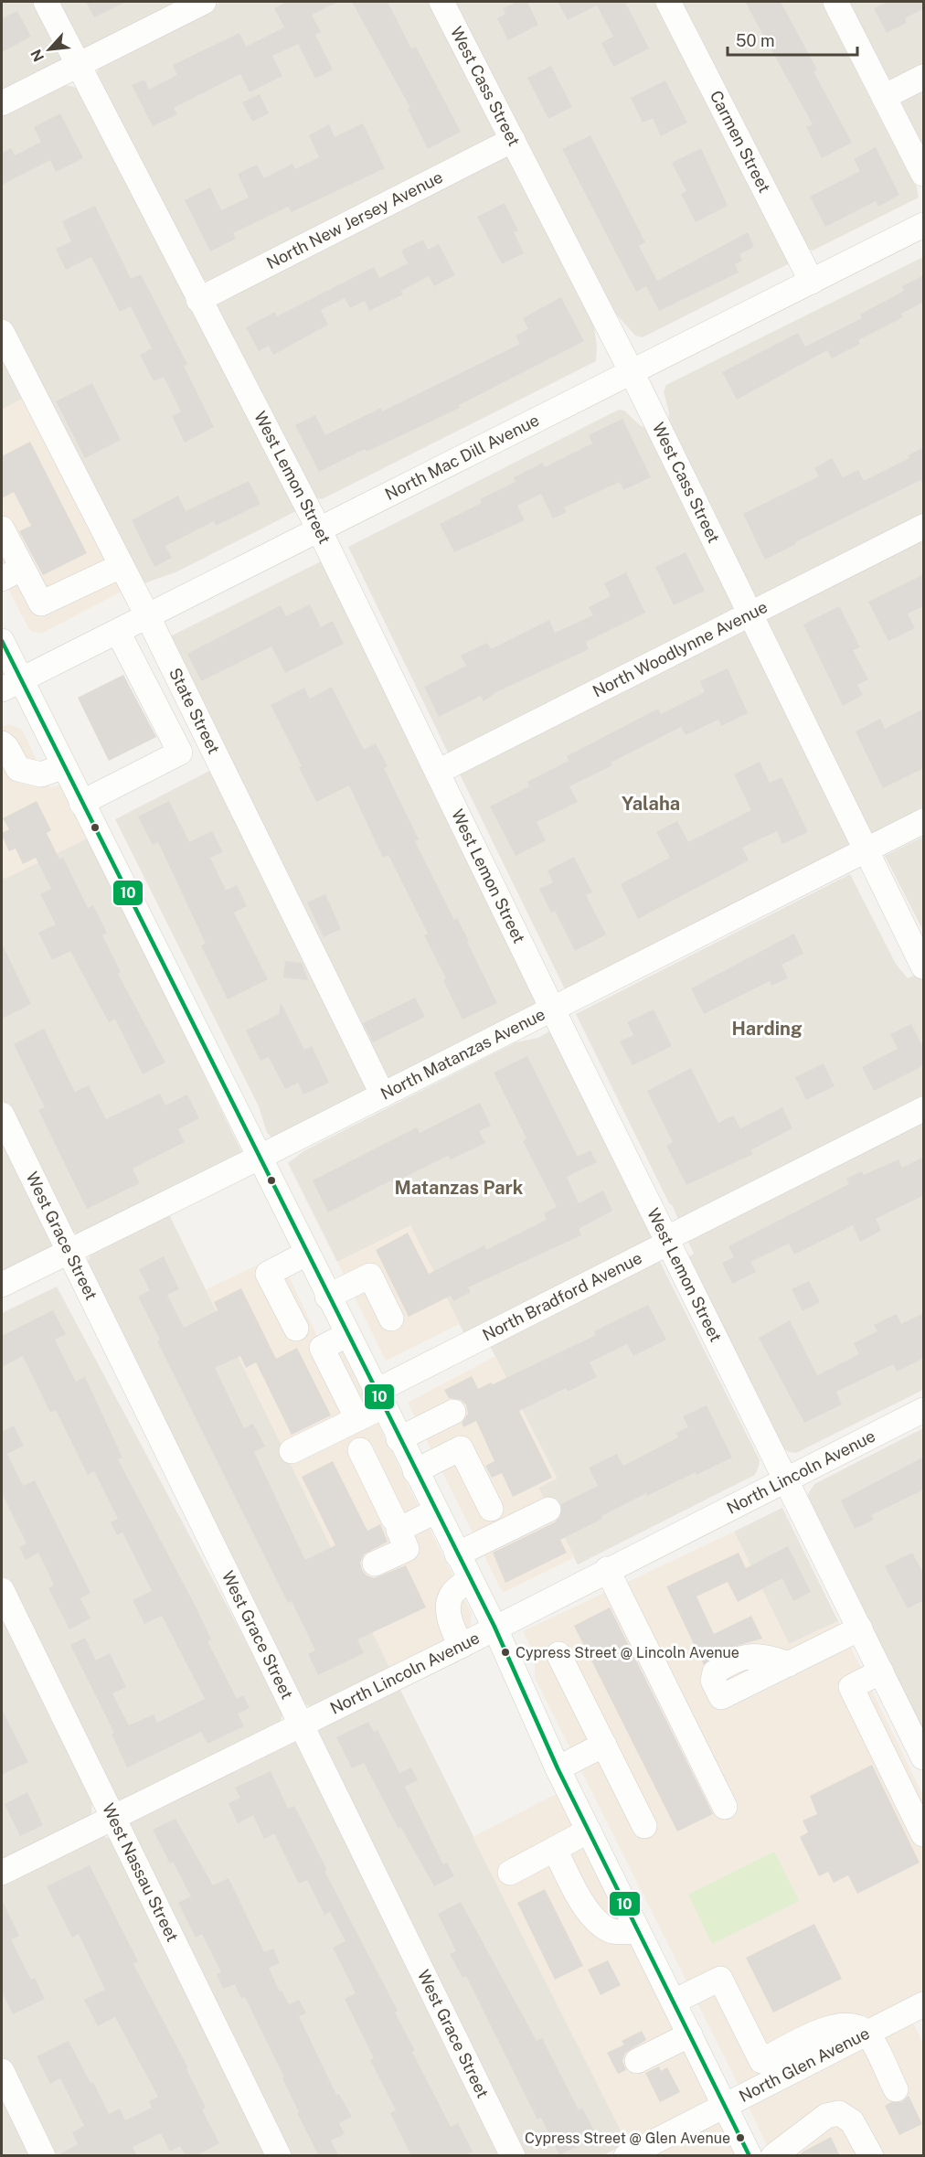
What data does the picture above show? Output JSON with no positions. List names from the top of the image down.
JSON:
{
  "streets": {
    "street": [
      "West Cass Street",
      "Carmen Street",
      "North New Jersey Avenue",
      "North Mac Dill Avenue",
      "West Lemon Street",
      "North Woodlynne Avenue",
      "State Street",
      "North Matanzas Avenue",
      "West Grace Street",
      "North Bradford Avenue",
      "North Lincoln Avenue",
      "West Nassau Street",
      "North Glen Avenue"
    ]
  },
  "crossings": [
    ["West Cass Street", "North New Jersey Avenue"],
    ["West Cass Street", "North Mac Dill Avenue"],
    ["West Cass Street", "North Woodlynne Avenue"],
    ["West Cass Street", "North Matanzas Avenue"],
    ["Carmen Street", "North Mac Dill Avenue"],
    ["North New Jersey Avenue", "West Lemon Street"],
    ["North Mac Dill Avenue", "West Lemon Street"],
    ["North Mac Dill Avenue", "State Street"],
    ["West Lemon Street", "North Woodlynne Avenue"],
    ["West Lemon Street", "North Matanzas Avenue"],
    ["West Lemon Street", "North Bradford Avenue"],
    ["West Lemon Street", "North Lincoln Avenue"],
    ["State Street", "North Matanzas Avenue"],
    ["North Matanzas Avenue", "West Grace Street"],
    ["West Grace Street", "North Lincoln Avenue"],
    ["North Lincoln Avenue", "West Nassau Street"]
  ],
  "districts": ["Yalaha", "Harding", "Matanzas Park"],
  "places": ["Cypress Street @ Lincoln Avenue", "Cypress Street @ Glen Avenue"],
  "lines": ["transit line 10"],
  "scale_bar": "50 m",
  "north": "bottom left"
}
